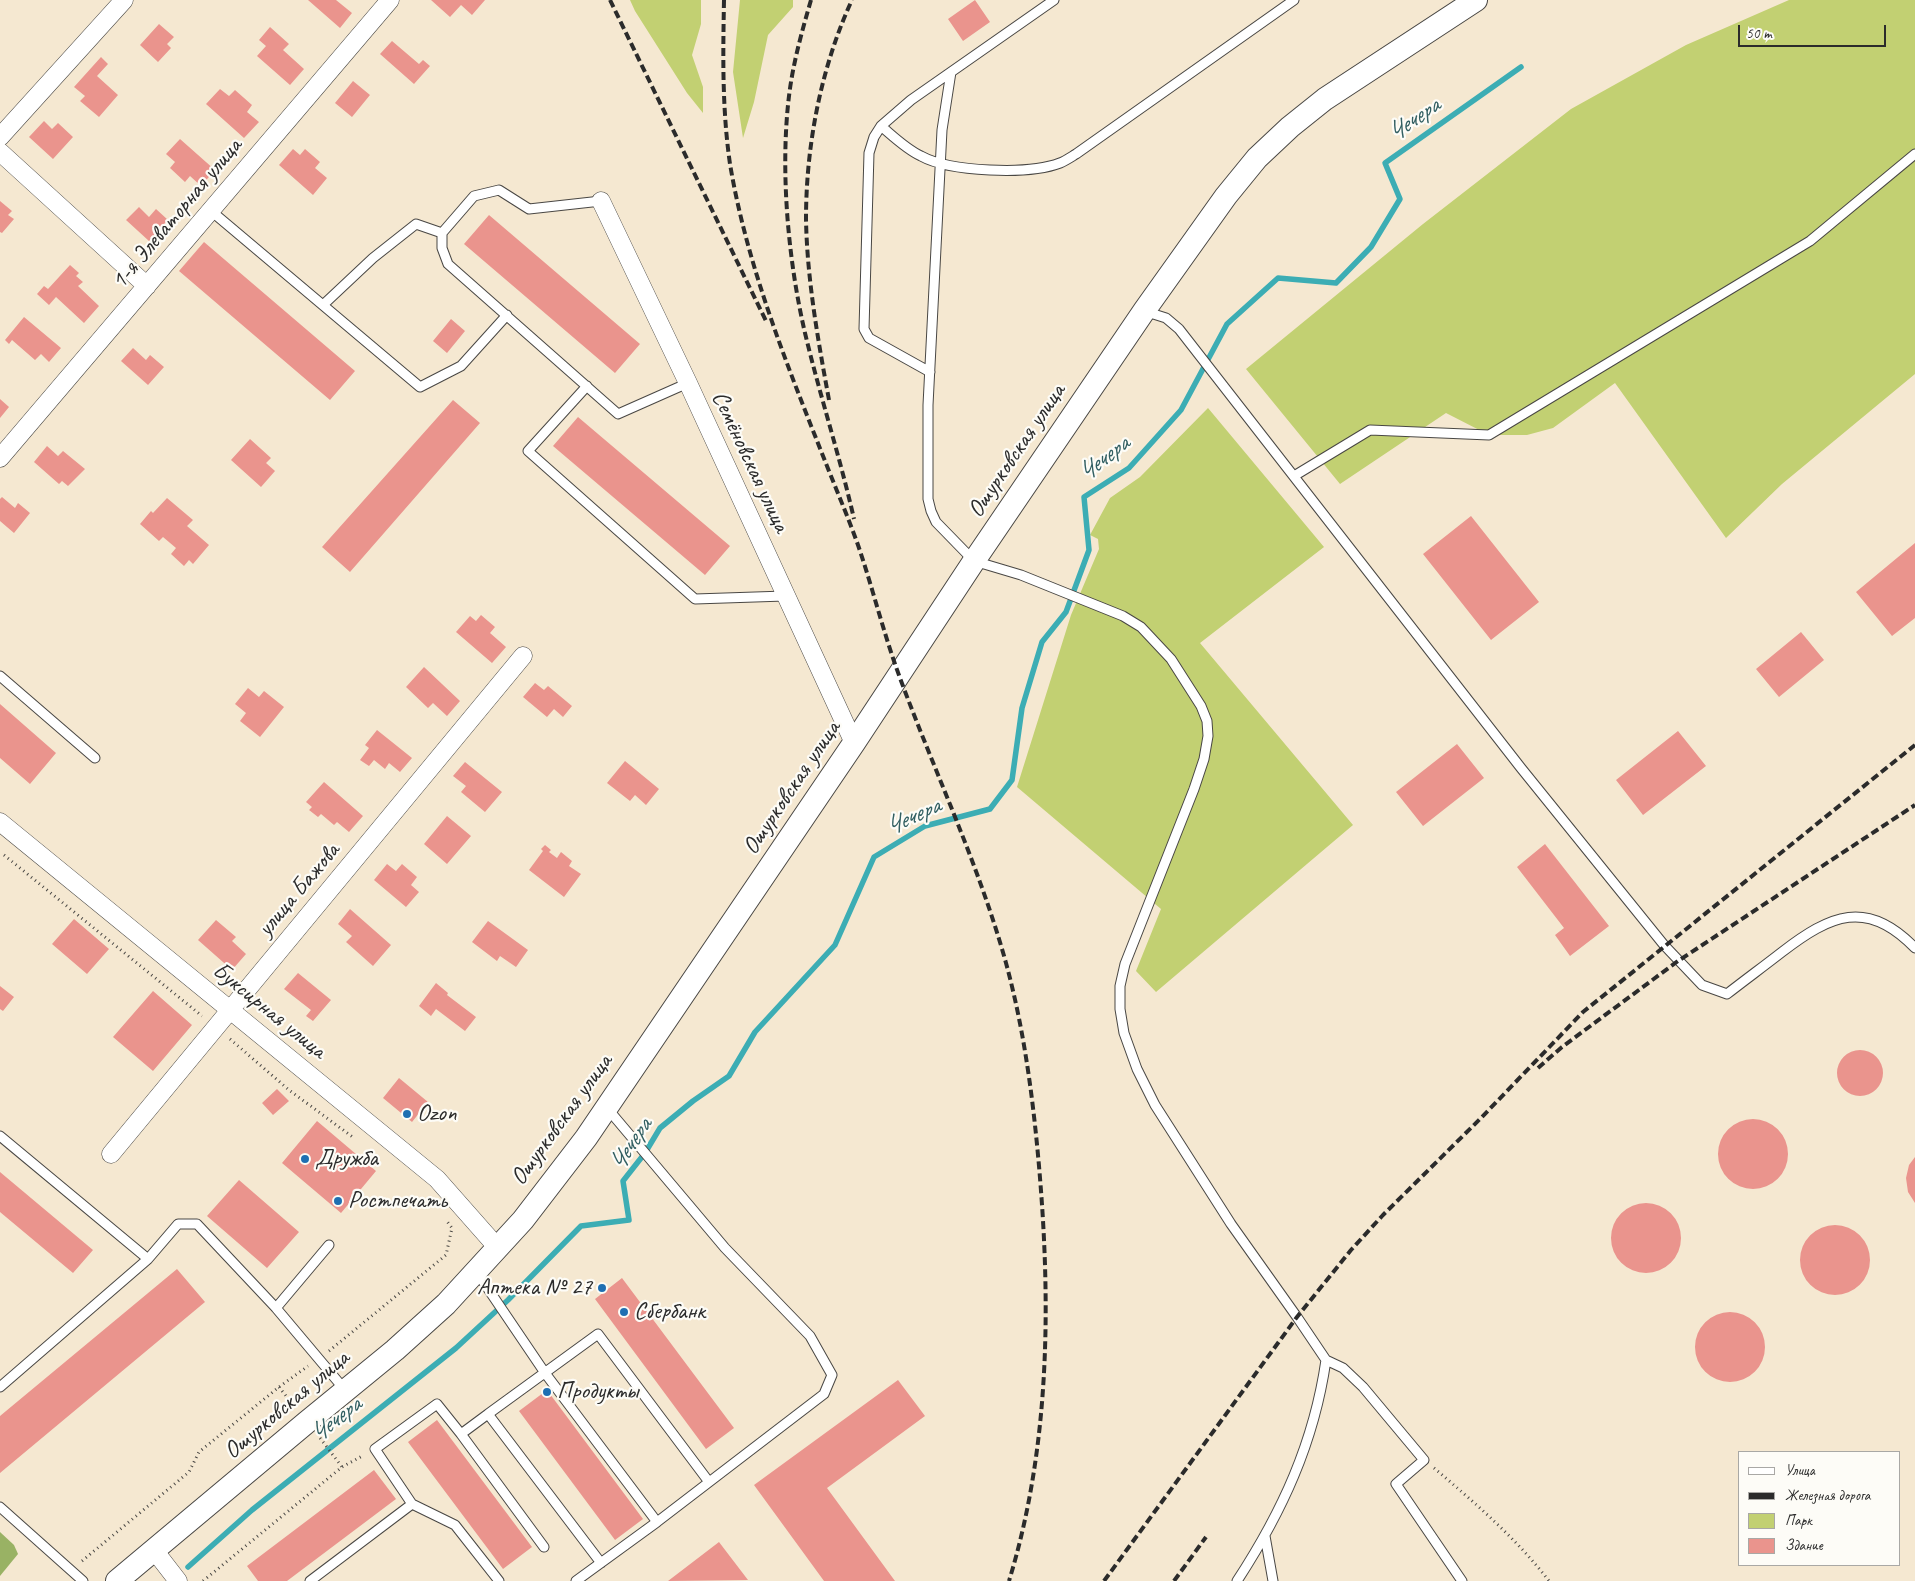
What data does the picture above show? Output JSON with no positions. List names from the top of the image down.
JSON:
{
  "streets": {
    "street": [
      "1-я Элеваторная улица",
      "Ошурковская улица",
      "Семёновская улица",
      "улица Бажова",
      "Буксирная улица"
    ]
  },
  "crossings": [
    ["Ошурковская улица", "Семёновская улица"],
    ["Ошурковская улица", "Буксирная улица"],
    ["улица Бажова", "Буксирная улица"]
  ],
  "water": ["Чечера"],
  "places": [
    "Ozon",
    "Дружба",
    "Ростпечать",
    "Аптека № 27",
    "Сбербанк",
    "Продукты"
  ],
  "legend": [
    "Улица",
    "Железная дорога",
    "Парк",
    "Здание"
  ],
  "scale_bar": "50 m"
}
